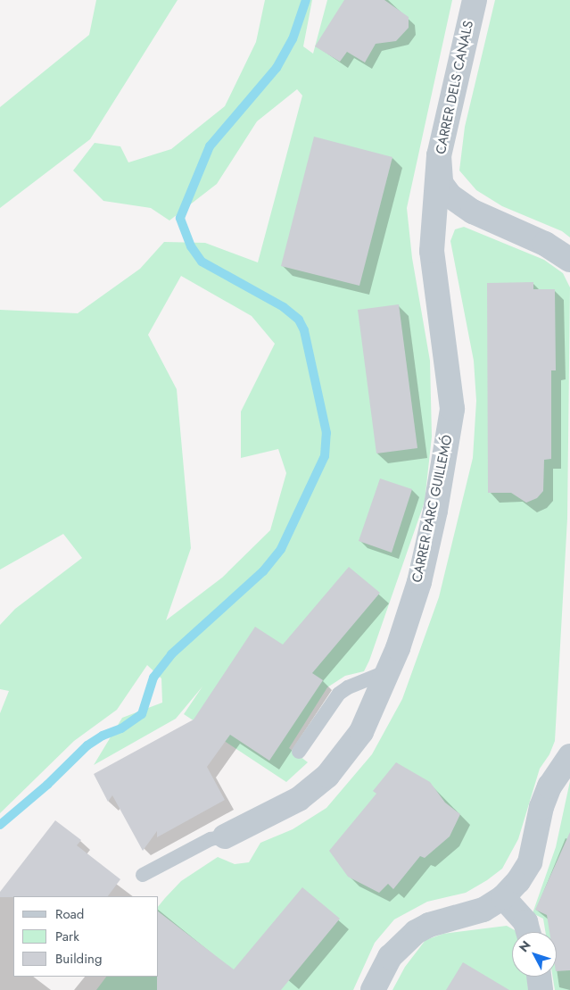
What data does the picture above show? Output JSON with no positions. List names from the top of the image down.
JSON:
{
  "streets": {
    "street": ["CARRER DELS CANALS", "CARRER PARC GUILLEMÓ"]
  },
  "crossings": [
    ["CARRER DELS CANALS", "CARRER PARC GUILLEMÓ"]
  ],
  "legend": ["Road", "Park", "Building"],
  "north": "top left"
}
